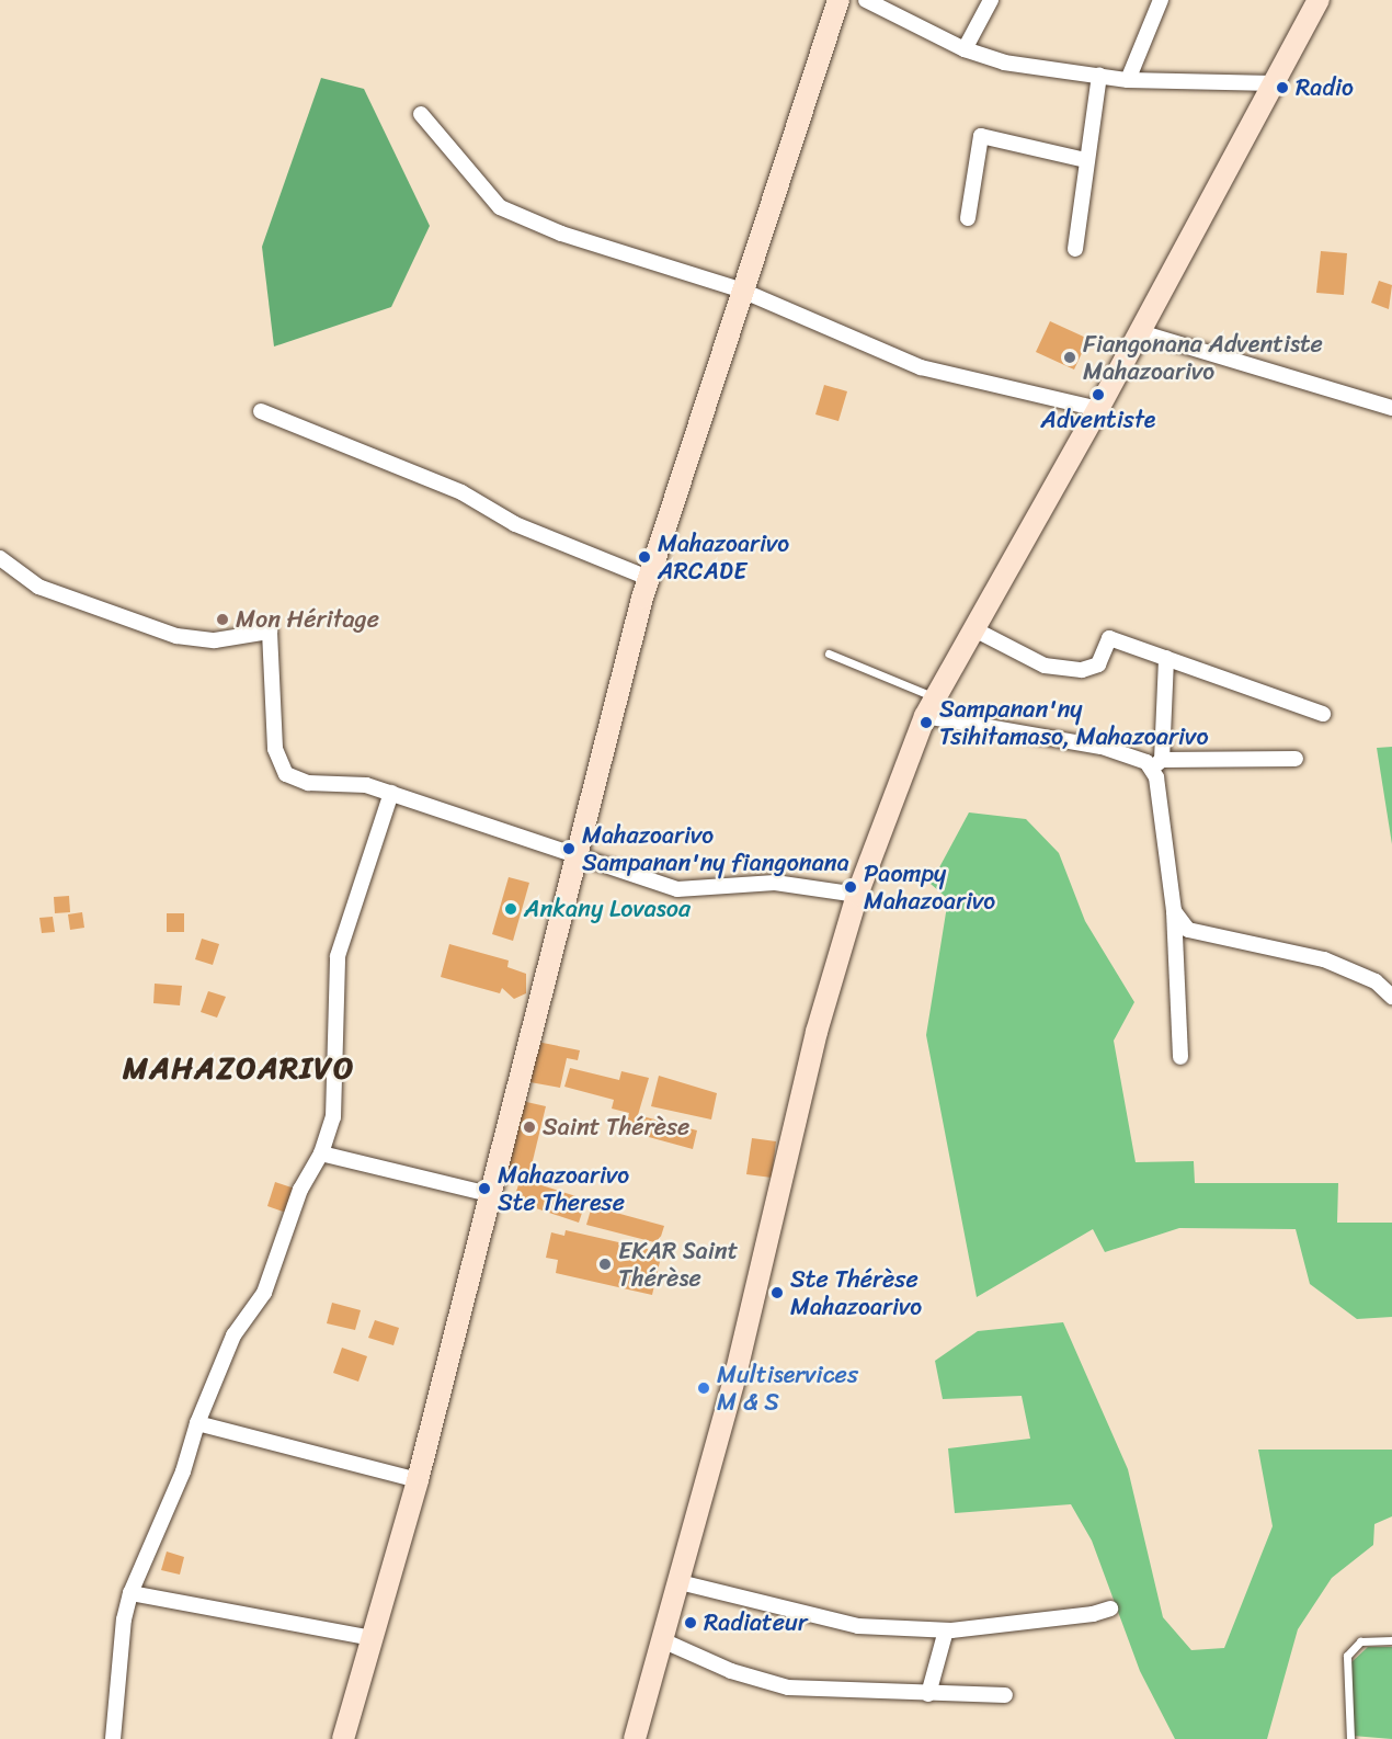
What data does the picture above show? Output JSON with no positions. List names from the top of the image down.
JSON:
{
  "districts": ["MAHAZOARIVO"],
  "places": [
    "Radio",
    "Fiangonana Adventiste Mahazoarivo",
    "Adventiste",
    "Mahazoarivo ARCADE",
    "Mon Héritage",
    "Sampanan'ny Tsihitamaso, Mahazoarivo",
    "Mahazoarivo Sampanan'ny fiangonana",
    "Paompy Mahazoarivo",
    "Ankany Lovasoa",
    "Saint Thérèse",
    "Mahazoarivo Ste Therese",
    "EKAR Saint Thérèse",
    "Ste Thérèse Mahazoarivo",
    "Multiservices M & S",
    "Radiateur"
  ]
}
